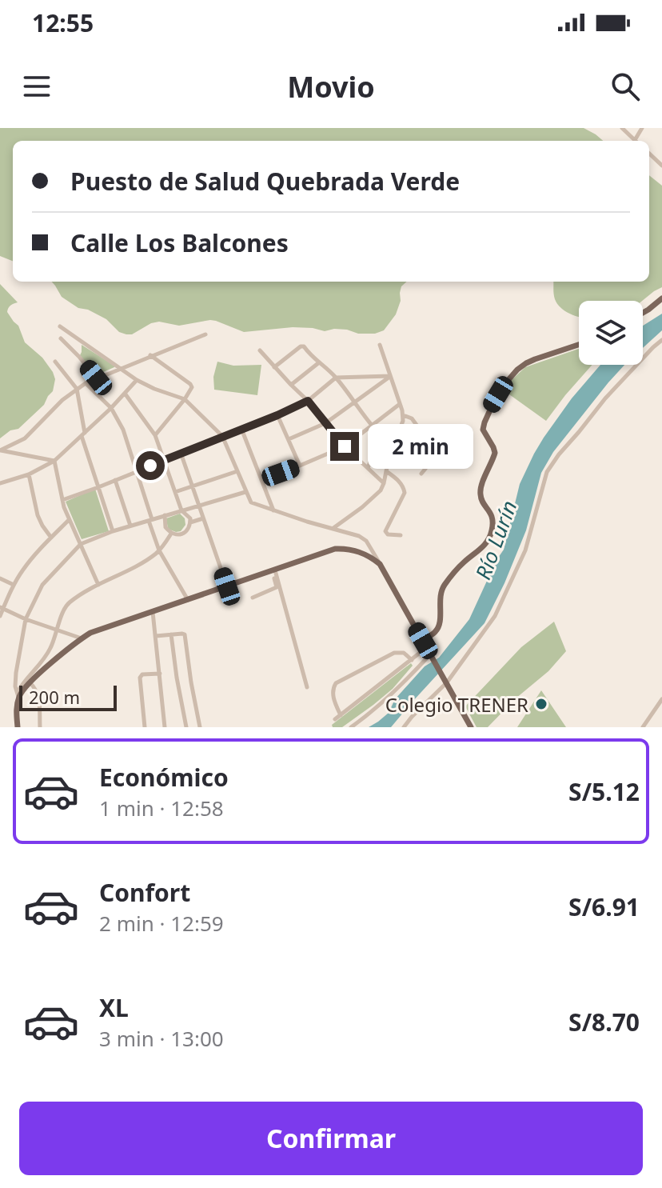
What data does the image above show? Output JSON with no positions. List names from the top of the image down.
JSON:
{
  "water": ["Río Lurín"],
  "places": ["Colegio TRENER"],
  "scale_bar": "200 m",
  "page": {
    "status": "12:55",
    "header": "Movio",
    "banner": ["Puesto de Salud Quebrada Verde", "Calle Los Balcones"],
    "bubble": "2 min",
    "scale": "200 m",
    "list": [
      {
        "name": "Económico",
        "note": "1 min · 12:58",
        "value": "S/5.12"
      },
      {
        "name": "Confort",
        "note": "2 min · 12:59",
        "value": "S/6.91"
      },
      {
        "name": "XL",
        "note": "3 min · 13:00",
        "value": "S/8.70"
      }
    ],
    "buttons": "Confirmar"
  }
}
